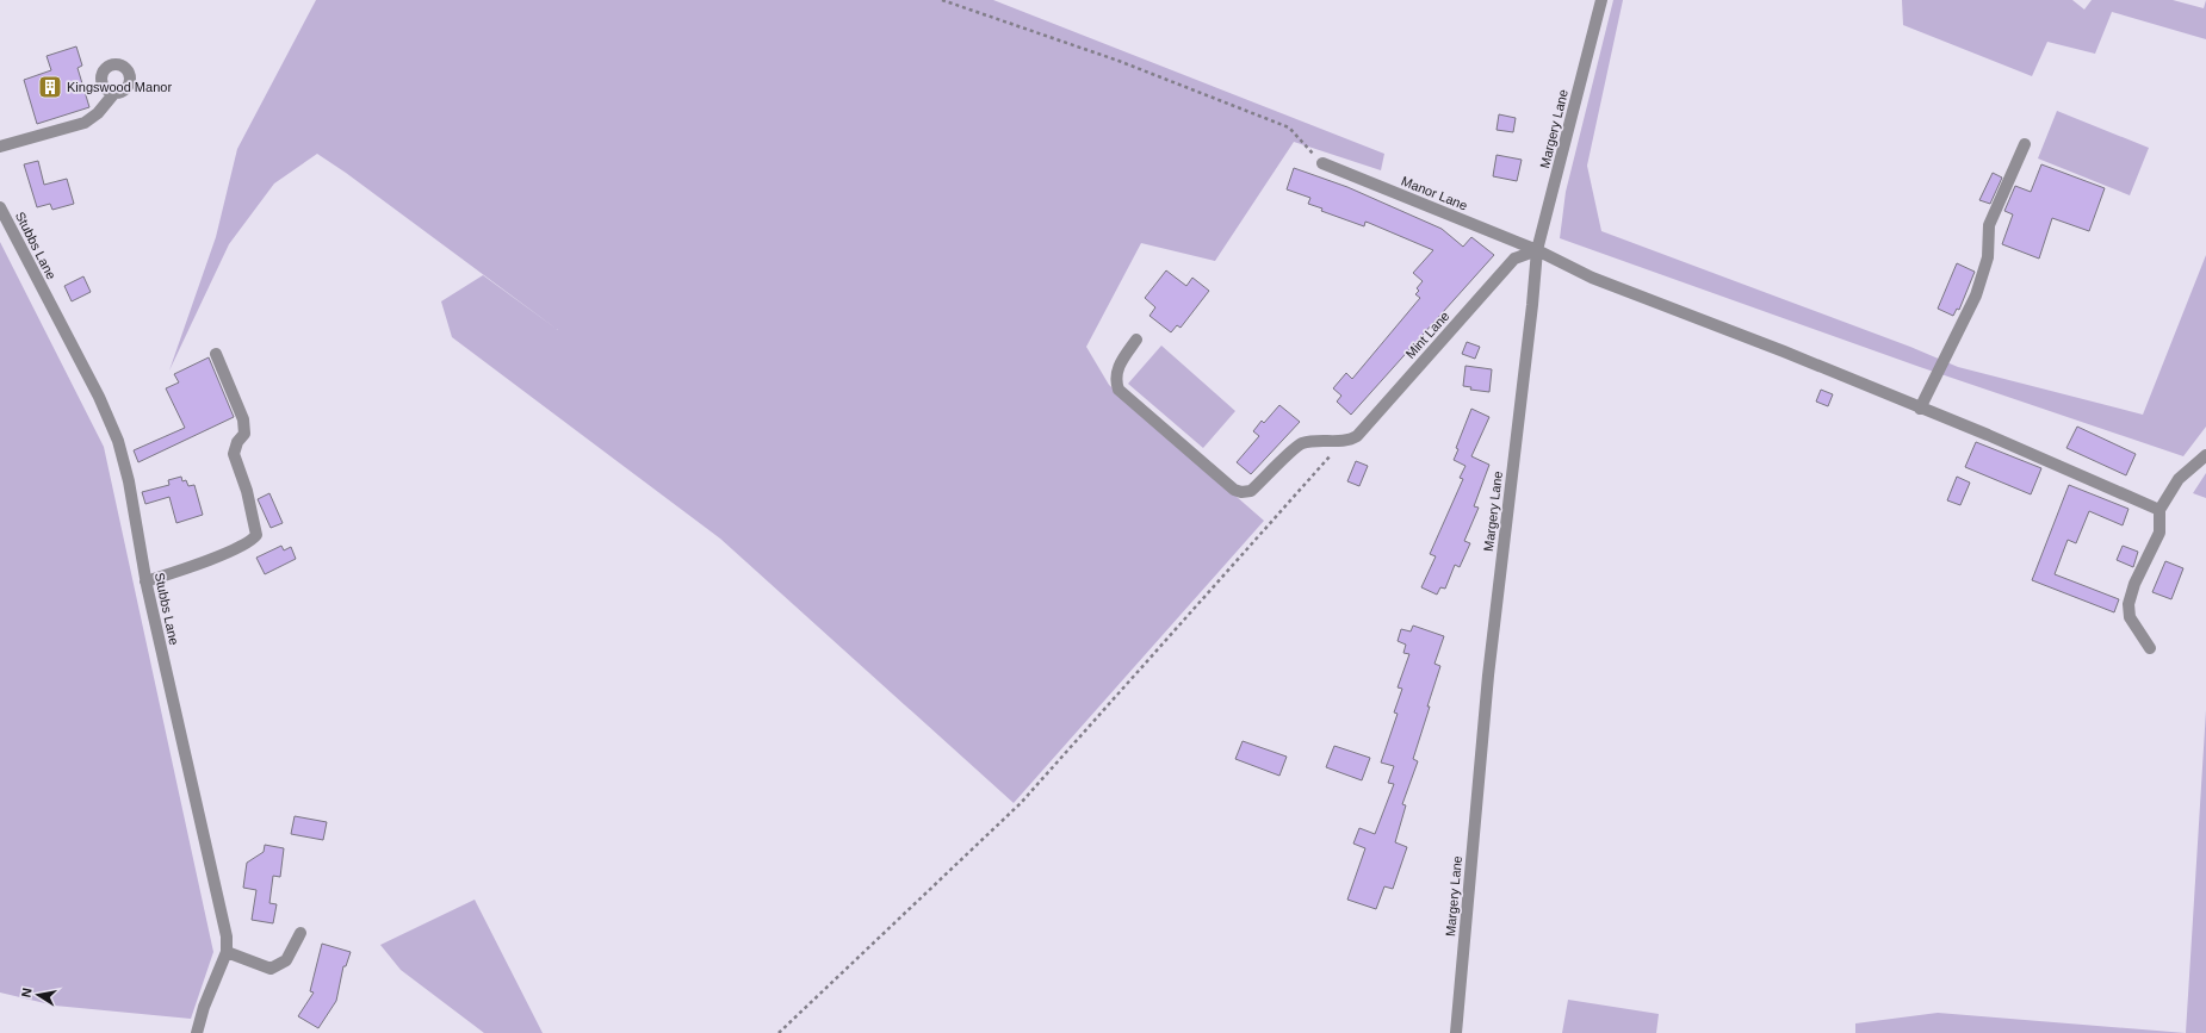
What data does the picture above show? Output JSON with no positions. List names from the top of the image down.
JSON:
{
  "streets": {
    "street": [
      "Margery Lane",
      "Manor Lane",
      "Stubbs Lane",
      "Mint Lane"
    ]
  },
  "crossings": [
    ["Margery Lane", "Manor Lane"],
    ["Margery Lane", "Mint Lane"],
    ["Manor Lane", "Mint Lane"]
  ],
  "places": {
    "building": ["Kingswood Manor"]
  },
  "north": "left"
}
